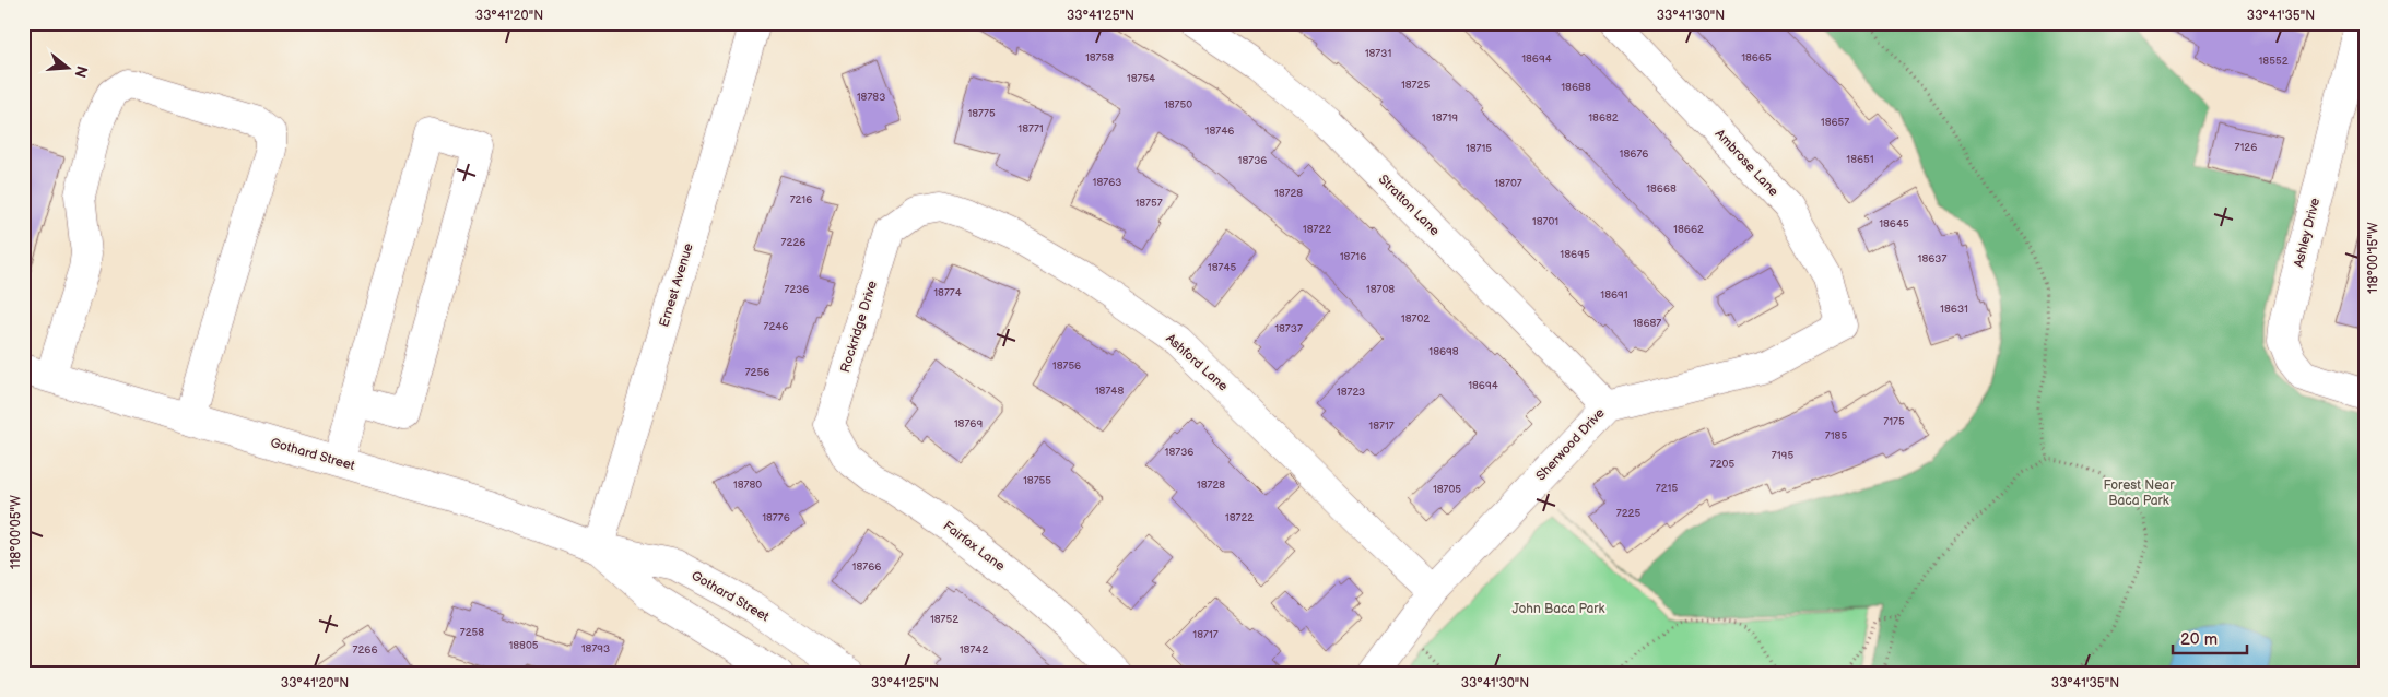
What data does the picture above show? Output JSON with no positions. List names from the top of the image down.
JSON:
{
  "streets": {
    "street": [
      "Ambrose Lane",
      "Stratton Lane",
      "Ashley Drive",
      "Ernest Avenue",
      "Rockridge Drive",
      "Ashford Lane",
      "Sherwood Drive",
      "Gothard Street",
      "Fairfax Lane"
    ]
  },
  "crossings": [
    ["Ambrose Lane", "Sherwood Drive"],
    ["Stratton Lane", "Sherwood Drive"],
    ["Ernest Avenue", "Gothard Street"],
    ["Rockridge Drive", "Ashford Lane"],
    ["Rockridge Drive", "Fairfax Lane"],
    ["Ashford Lane", "Sherwood Drive"]
  ],
  "parks": ["Forest Near Baca Park", "John Baca Park"],
  "house_numbers": [
    "18731",
    "18758",
    "18665",
    "18694",
    "18552",
    "18754",
    "18725",
    "18688",
    "18783",
    "18750",
    "18775",
    "18719",
    "18682",
    "18657",
    "18771",
    "18746",
    "7126",
    "18715",
    "18676",
    "18651",
    "18736",
    "18763",
    "18707",
    "18668",
    "18728",
    "7216",
    "18757",
    "18701",
    "18645",
    "18722",
    "18662",
    "7226",
    "18695",
    "18716",
    "18637",
    "18745",
    "7236",
    "18708",
    "18774",
    "18691",
    "18631",
    "18702",
    "18687",
    "7246",
    "18737",
    "18698",
    "18756",
    "7256",
    "18694",
    "18748",
    "18723",
    "7175",
    "18769",
    "18717",
    "7185",
    "18736",
    "7195",
    "7205",
    "18755",
    "18780",
    "18728",
    "7215",
    "18705",
    "7225",
    "18776",
    "18722",
    "18766",
    "18752",
    "7258",
    "18717",
    "18805",
    "18793",
    "7266",
    "18742"
  ],
  "scale_bar": "20 m",
  "north": "right",
  "coordinates": [
    "33°41'20\"N",
    "33°41'25\"N",
    "33°41'30\"N",
    "33°41'35\"N",
    "118°00'15\"W",
    "118°00'05\"W"
  ]
}
